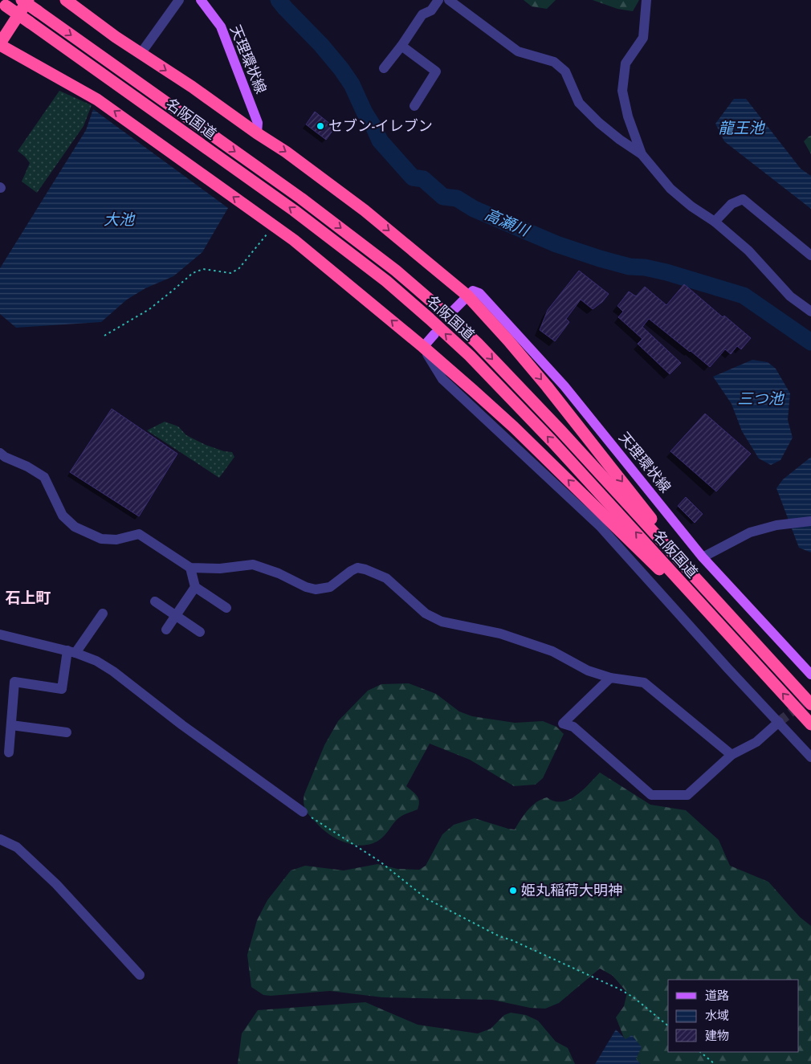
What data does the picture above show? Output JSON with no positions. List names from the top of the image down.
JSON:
{
  "streets": {
    "highway": ["名阪国道"],
    "main road": ["天理環状線"]
  },
  "districts": ["石上町"],
  "water": [
    "龍王池",
    "大池",
    "高瀬川",
    "三つ池"
  ],
  "places": ["セブン-イレブン", "姫丸稲荷大明神"],
  "legend": ["道路", "水域", "建物"]
}
